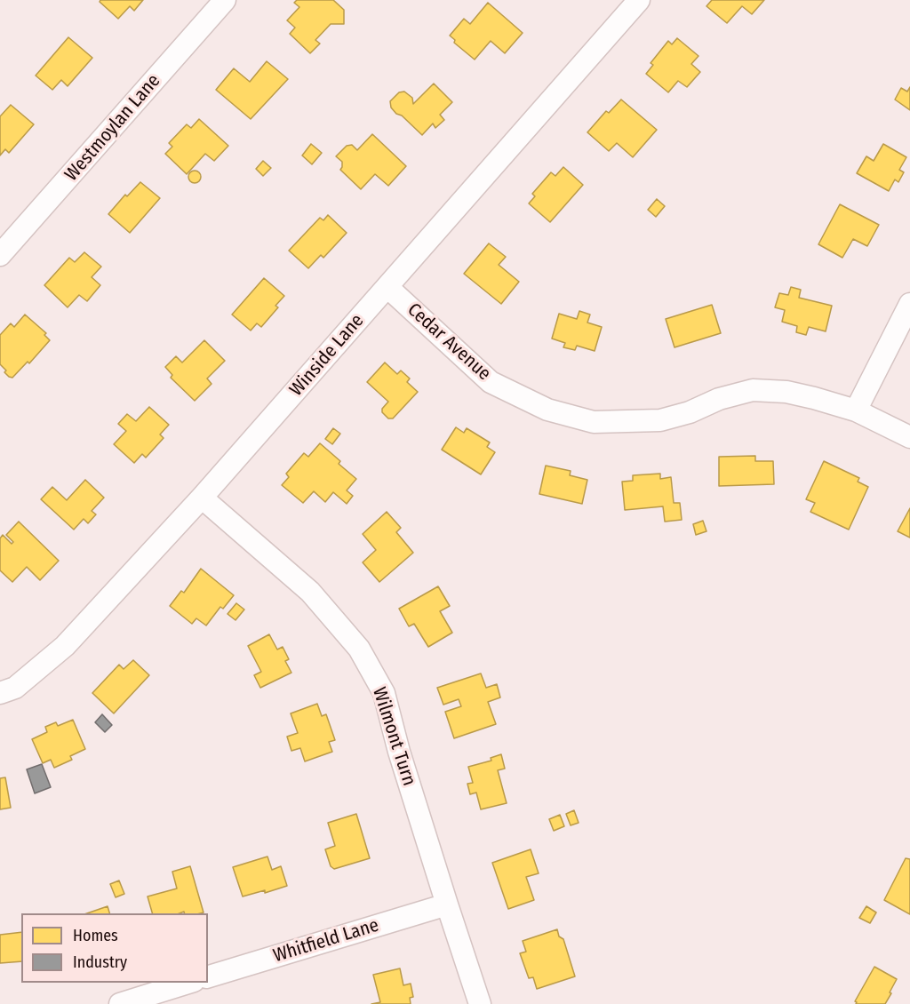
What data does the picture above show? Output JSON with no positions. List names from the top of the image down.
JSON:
{
  "streets": {
    "street": [
      "Westmoylan Lane",
      "Cedar Avenue",
      "Winside Lane",
      "Wilmont Turn",
      "Whitfield Lane"
    ]
  },
  "crossings": [
    ["Cedar Avenue", "Winside Lane"],
    ["Winside Lane", "Wilmont Turn"],
    ["Wilmont Turn", "Whitfield Lane"]
  ],
  "legend": ["Homes", "Industry"]
}
